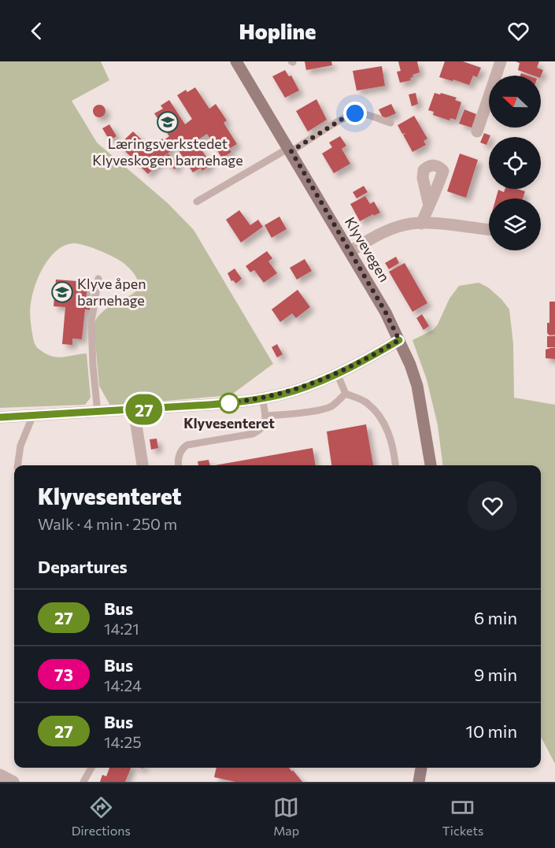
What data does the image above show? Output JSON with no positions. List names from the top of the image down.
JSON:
{
  "streets": {
    "main road": ["Klyvevegen"]
  },
  "places": {
    "school or university": ["Læringsverkstedet Klyveskogen barnehage", "Klyve åpen barnehage"],
    "other": ["Klyvesenteret"]
  },
  "lines": ["bus line 27"],
  "north": "left",
  "page": {
    "header": "Hopline",
    "on_map": "27",
    "heading": [
      ["Klyvesenteret", "Walk · 4 min · 250 m"],
      "Departures"
    ],
    "list": [
      {
        "mark": "27",
        "name": "Bus",
        "note": "14:21",
        "value": "6 min"
      },
      {
        "mark": "73",
        "name": "Bus",
        "note": "14:24",
        "value": "9 min"
      },
      {
        "mark": "27",
        "name": "Bus",
        "note": "14:25",
        "value": "10 min"
      }
    ],
    "tabs": ["Directions", "Map", "Tickets"]
  }
}
